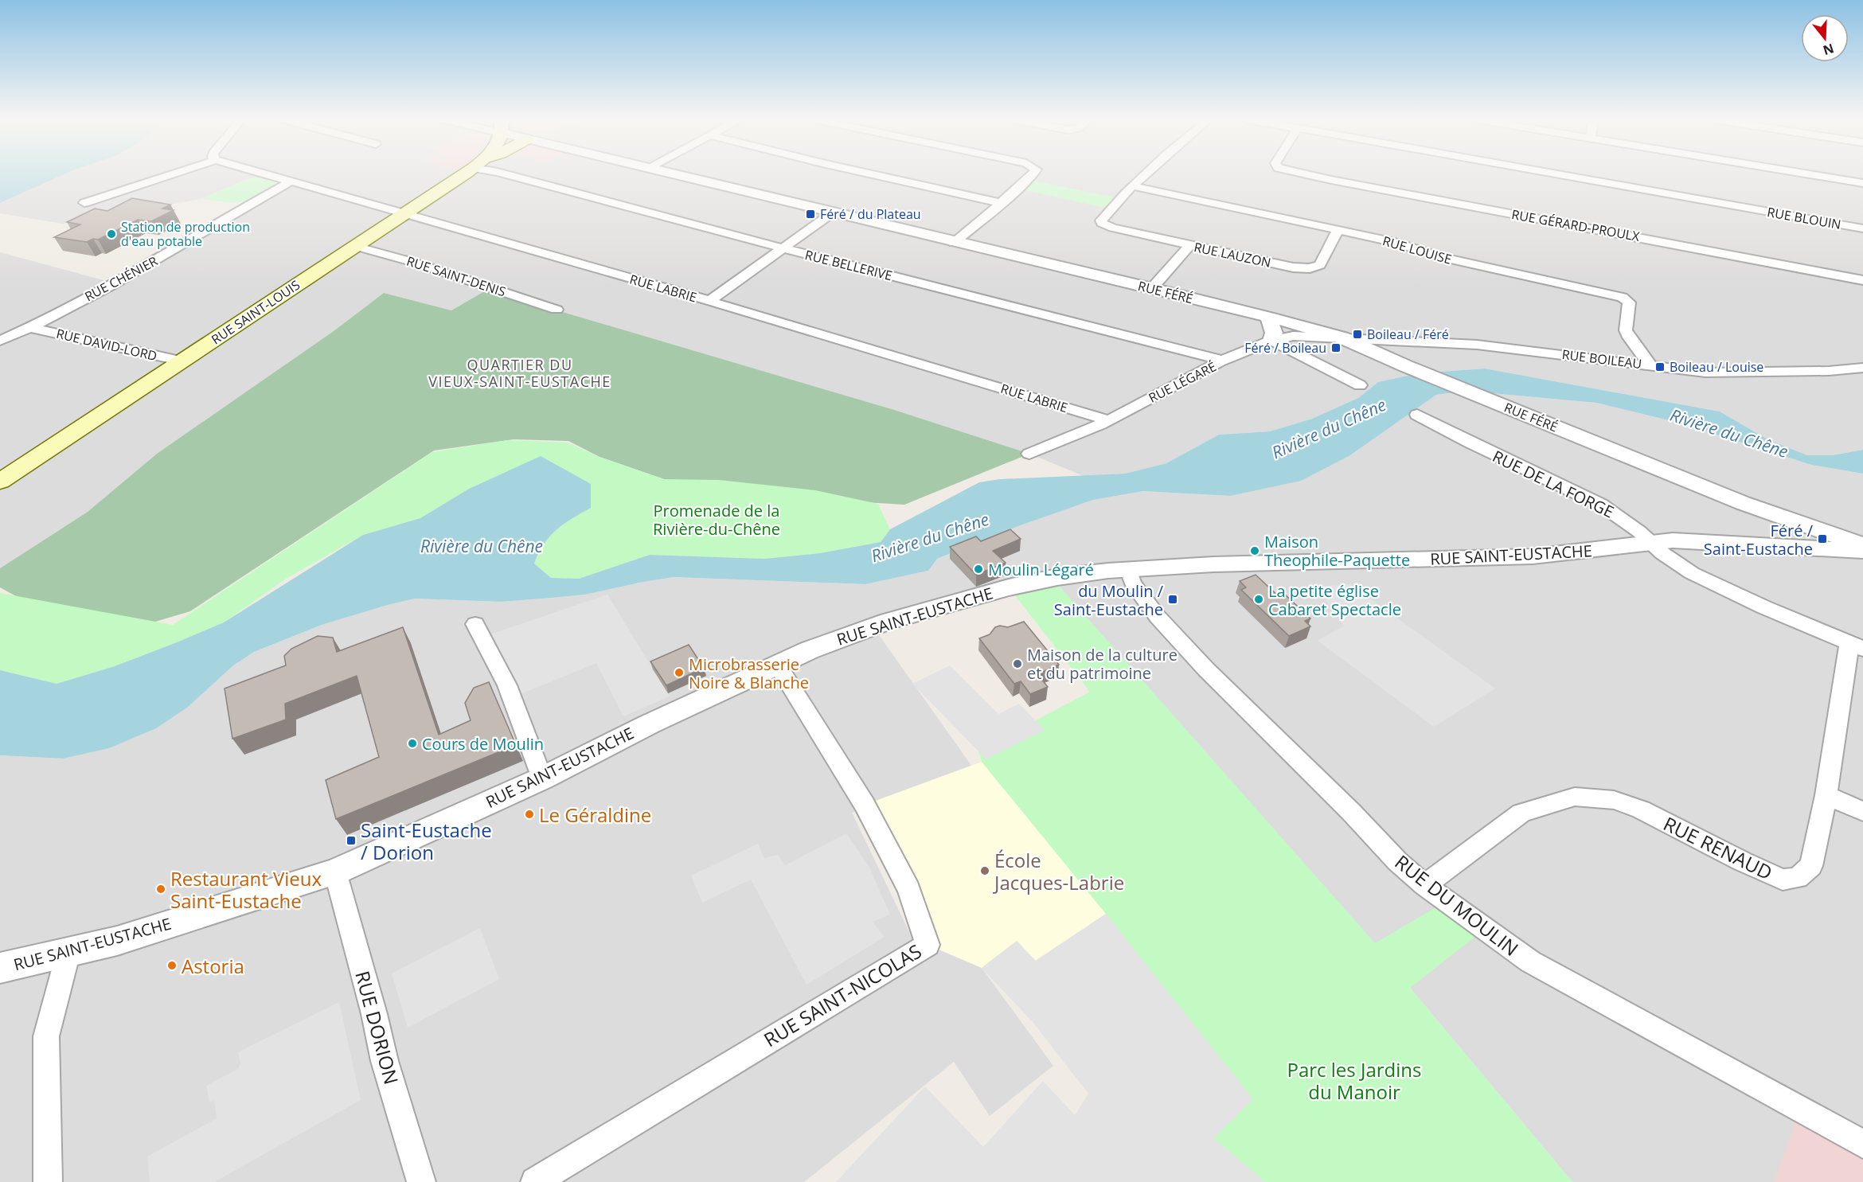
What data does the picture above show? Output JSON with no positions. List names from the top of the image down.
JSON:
{
  "streets": {
    "main road": ["RUE SAINT-LOUIS"],
    "street": [
      "RUE BLOUIN",
      "RUE GÉRARD-PROULX",
      "RUE LOUISE",
      "RUE LAUZON",
      "RUE BELLERIVE",
      "RUE SAINT-DENIS",
      "RUE CHÉNIER",
      "RUE LABRIE",
      "RUE FÉRÉ",
      "RUE DAVID-LORD",
      "RUE BOILEAU",
      "RUE LÉGARÉ",
      "RUE DE LA FORGE",
      "RUE SAINT-EUSTACHE",
      "RUE RENAUD",
      "RUE DU MOULIN",
      "RUE SAINT-NICOLAS",
      "RUE DORION"
    ]
  },
  "crossings": [
    ["RUE LOUISE", "RUE LAUZON"],
    ["RUE LOUISE", "RUE BOILEAU"],
    ["RUE BELLERIVE", "RUE LÉGARÉ"],
    ["RUE SAINT-DENIS", "RUE SAINT-LOUIS"],
    ["RUE CHÉNIER", "RUE LABRIE"],
    ["RUE CHÉNIER", "RUE DAVID-LORD"],
    ["RUE LABRIE", "RUE SAINT-LOUIS"],
    ["RUE LABRIE", "RUE LÉGARÉ"],
    ["RUE FÉRÉ", "RUE BOILEAU"],
    ["RUE FÉRÉ", "RUE LÉGARÉ"],
    ["RUE SAINT-LOUIS", "RUE DAVID-LORD"],
    ["RUE BOILEAU", "RUE LÉGARÉ"],
    ["RUE DE LA FORGE", "RUE SAINT-EUSTACHE"],
    ["RUE DE LA FORGE", "RUE RENAUD"],
    ["RUE SAINT-EUSTACHE", "RUE DU MOULIN"],
    ["RUE SAINT-EUSTACHE", "RUE SAINT-NICOLAS"],
    ["RUE SAINT-EUSTACHE", "RUE DORION"],
    ["RUE RENAUD", "RUE DU MOULIN"]
  ],
  "districts": ["QUARTIER DU VIEUX-SAINT-EUSTACHE"],
  "water": ["Rivière du Chêne"],
  "parks": ["Promenade de la Rivière-du-Chêne", "Parc les Jardins du Manoir"],
  "places": {
    "transit": [
      "Féré / du Plateau",
      "Boileau / Féré",
      "Féré / Boileau",
      "Boileau / Louise",
      "Féré / Saint-Eustache",
      "du Moulin / Saint-Eustache",
      "Saint-Eustache / Dorion"
    ],
    "other": [
      "Station de production d'eau potable",
      "Maison Theophile-Paquette",
      "Moulin Légaré",
      "La petite église Cabaret Spectacle",
      "Maison de la culture et du patrimoine",
      "Microbrasserie Noire & Blanche",
      "Cours de Moulin",
      "Le Géraldine",
      "École Jacques-Labrie",
      "Restaurant Vieux Saint-Eustache",
      "Astoria"
    ]
  },
  "north": "bottom"
}
